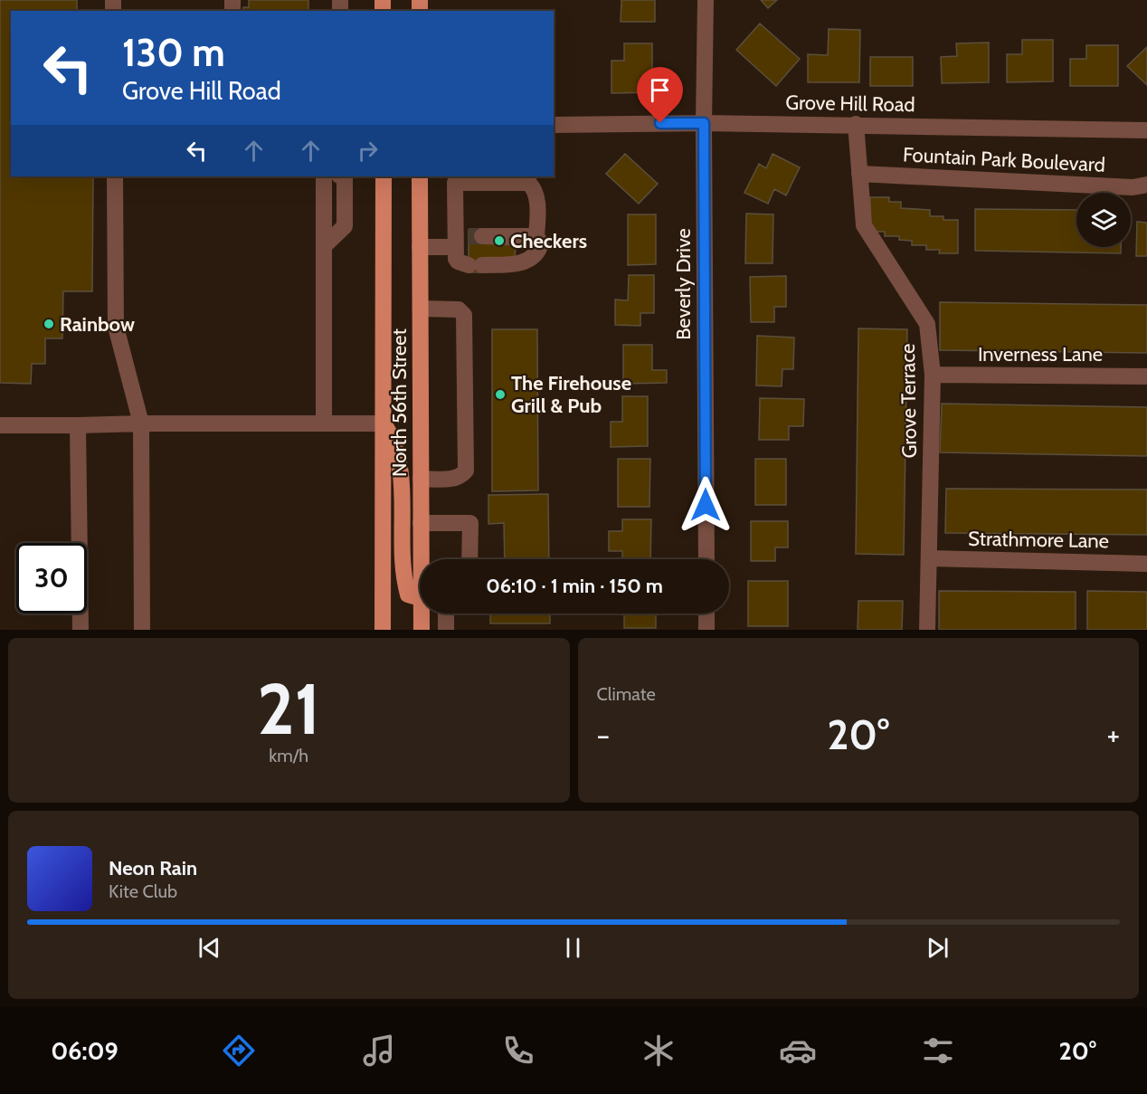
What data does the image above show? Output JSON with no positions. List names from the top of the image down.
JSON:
{
  "streets": {
    "main road": ["North 56th Street"],
    "street": [
      "Grove Hill Road",
      "Fountain Park Boulevard",
      "Beverly Drive",
      "Inverness Lane",
      "Grove Terrace",
      "Strathmore Lane"
    ]
  },
  "crossings": [
    ["Grove Hill Road", "Beverly Drive"],
    ["Grove Hill Road", "Grove Terrace"],
    ["Fountain Park Boulevard", "Grove Terrace"],
    ["Inverness Lane", "Grove Terrace"],
    ["Grove Terrace", "Strathmore Lane"]
  ],
  "places": ["Checkers", "Rainbow", "The Firehouse Grill & Pub"],
  "page": {
    "turn": ["130 m", "Grove Hill Road"],
    "limit": "30",
    "trip": "06:10 · 1 min · 150 m",
    "tile": [
      ["21", "km/h"],
      "Climate"
    ],
    "heat": ["−", "20°", "+"],
    "song": ["Neon Rain", "Kite Club"],
    "tabs": ["06:09", "20°"]
  }
}
